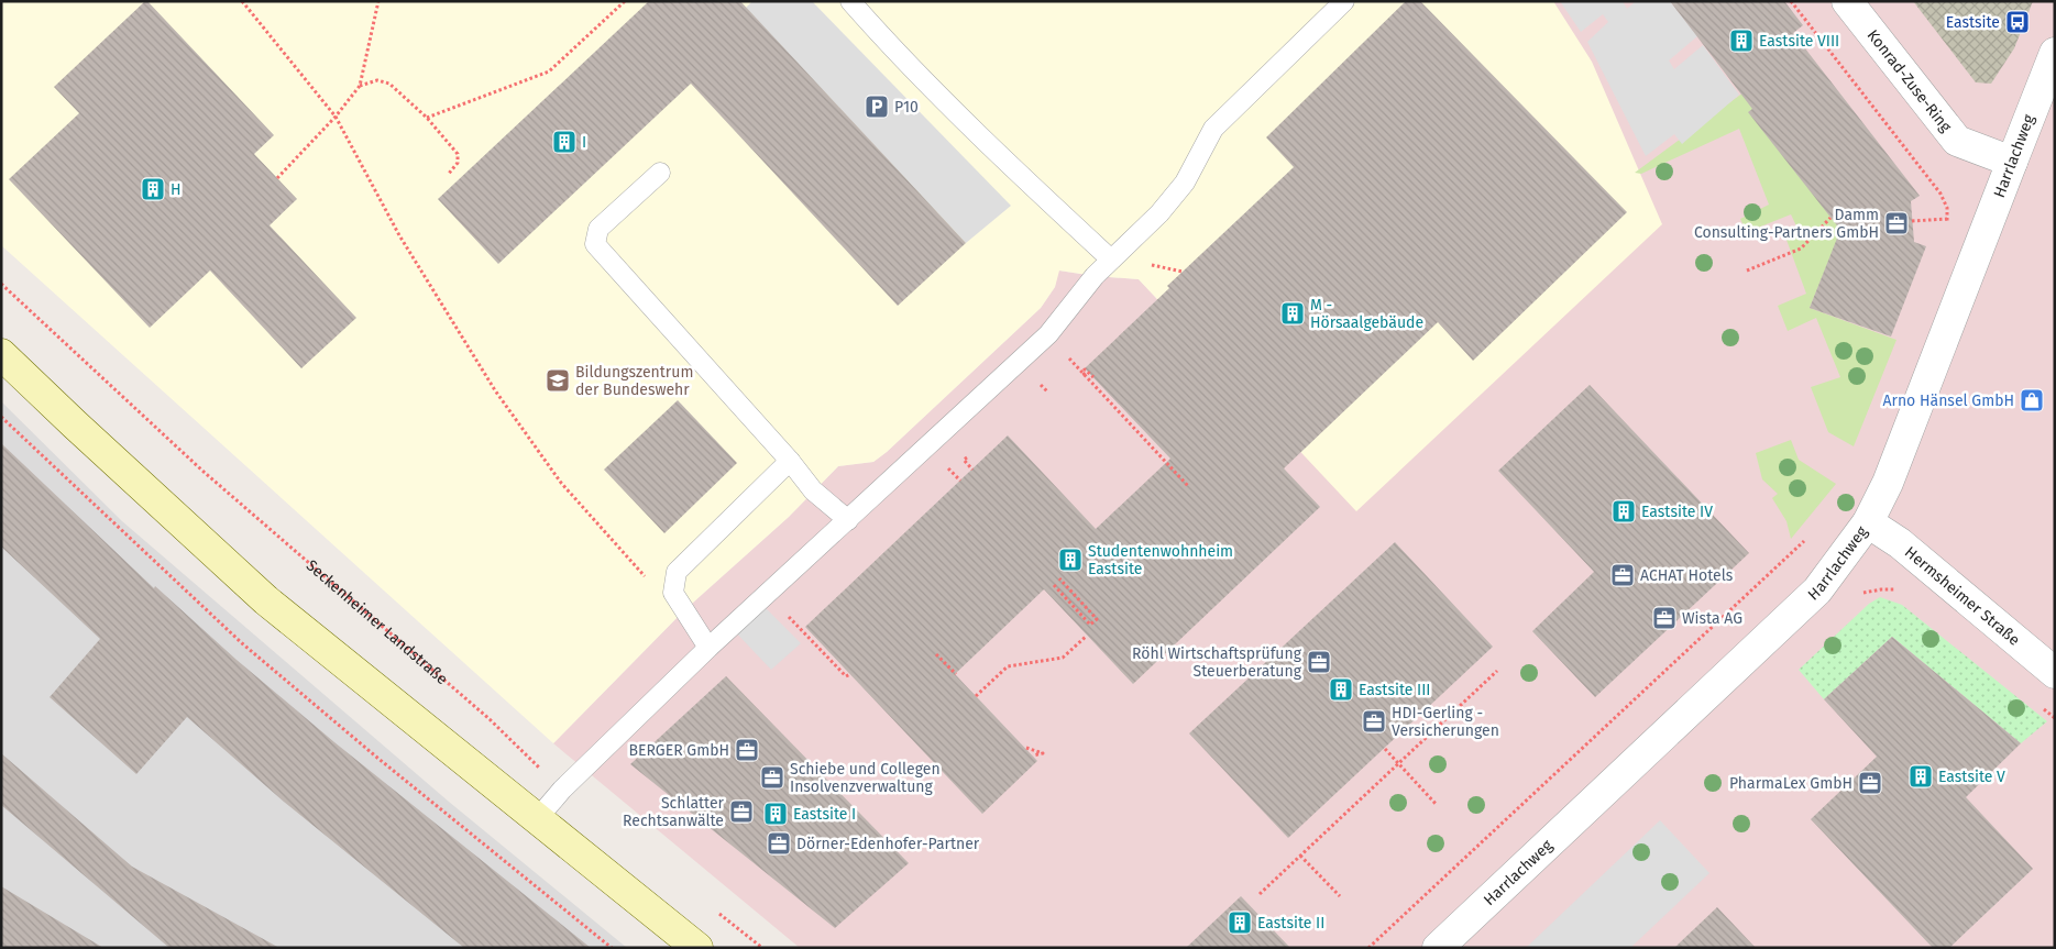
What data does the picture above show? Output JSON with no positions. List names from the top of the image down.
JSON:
{
  "streets": {
    "street": ["Konrad-Zuse-Ring", "Harrlachweg", "Hermsheimer Straße"],
    "path": ["Seckenheimer Landstraße"]
  },
  "crossings": [
    ["Konrad-Zuse-Ring", "Harrlachweg"],
    ["Harrlachweg", "Hermsheimer Straße"]
  ],
  "places": {
    "bus stop": ["Eastsite"],
    "building": [
      "Eastsite VIII",
      "I",
      "H",
      "M - Hörsaalgebäude",
      "Eastsite IV",
      "Studentenwohnheim Eastsite",
      "Eastsite III",
      "Eastsite V",
      "Eastsite I",
      "Eastsite II"
    ],
    "parking": ["P10"],
    "office": [
      "Damm Consulting-Partners GmbH",
      "ACHAT Hotels",
      "Wista AG",
      "Röhl Wirtschaftsprüfung Steuerberatung",
      "HDI-Gerling - Versicherungen",
      "BERGER GmbH",
      "Schiebe und Collegen Insolvenzverwaltung",
      "PharmaLex GmbH",
      "Schlatter Rechtsanwälte",
      "Dörner-Edenhofer-Partner"
    ],
    "school or university": ["Bildungszentrum der Bundeswehr"],
    "shop": ["Arno Hänsel GmbH"]
  }
}
